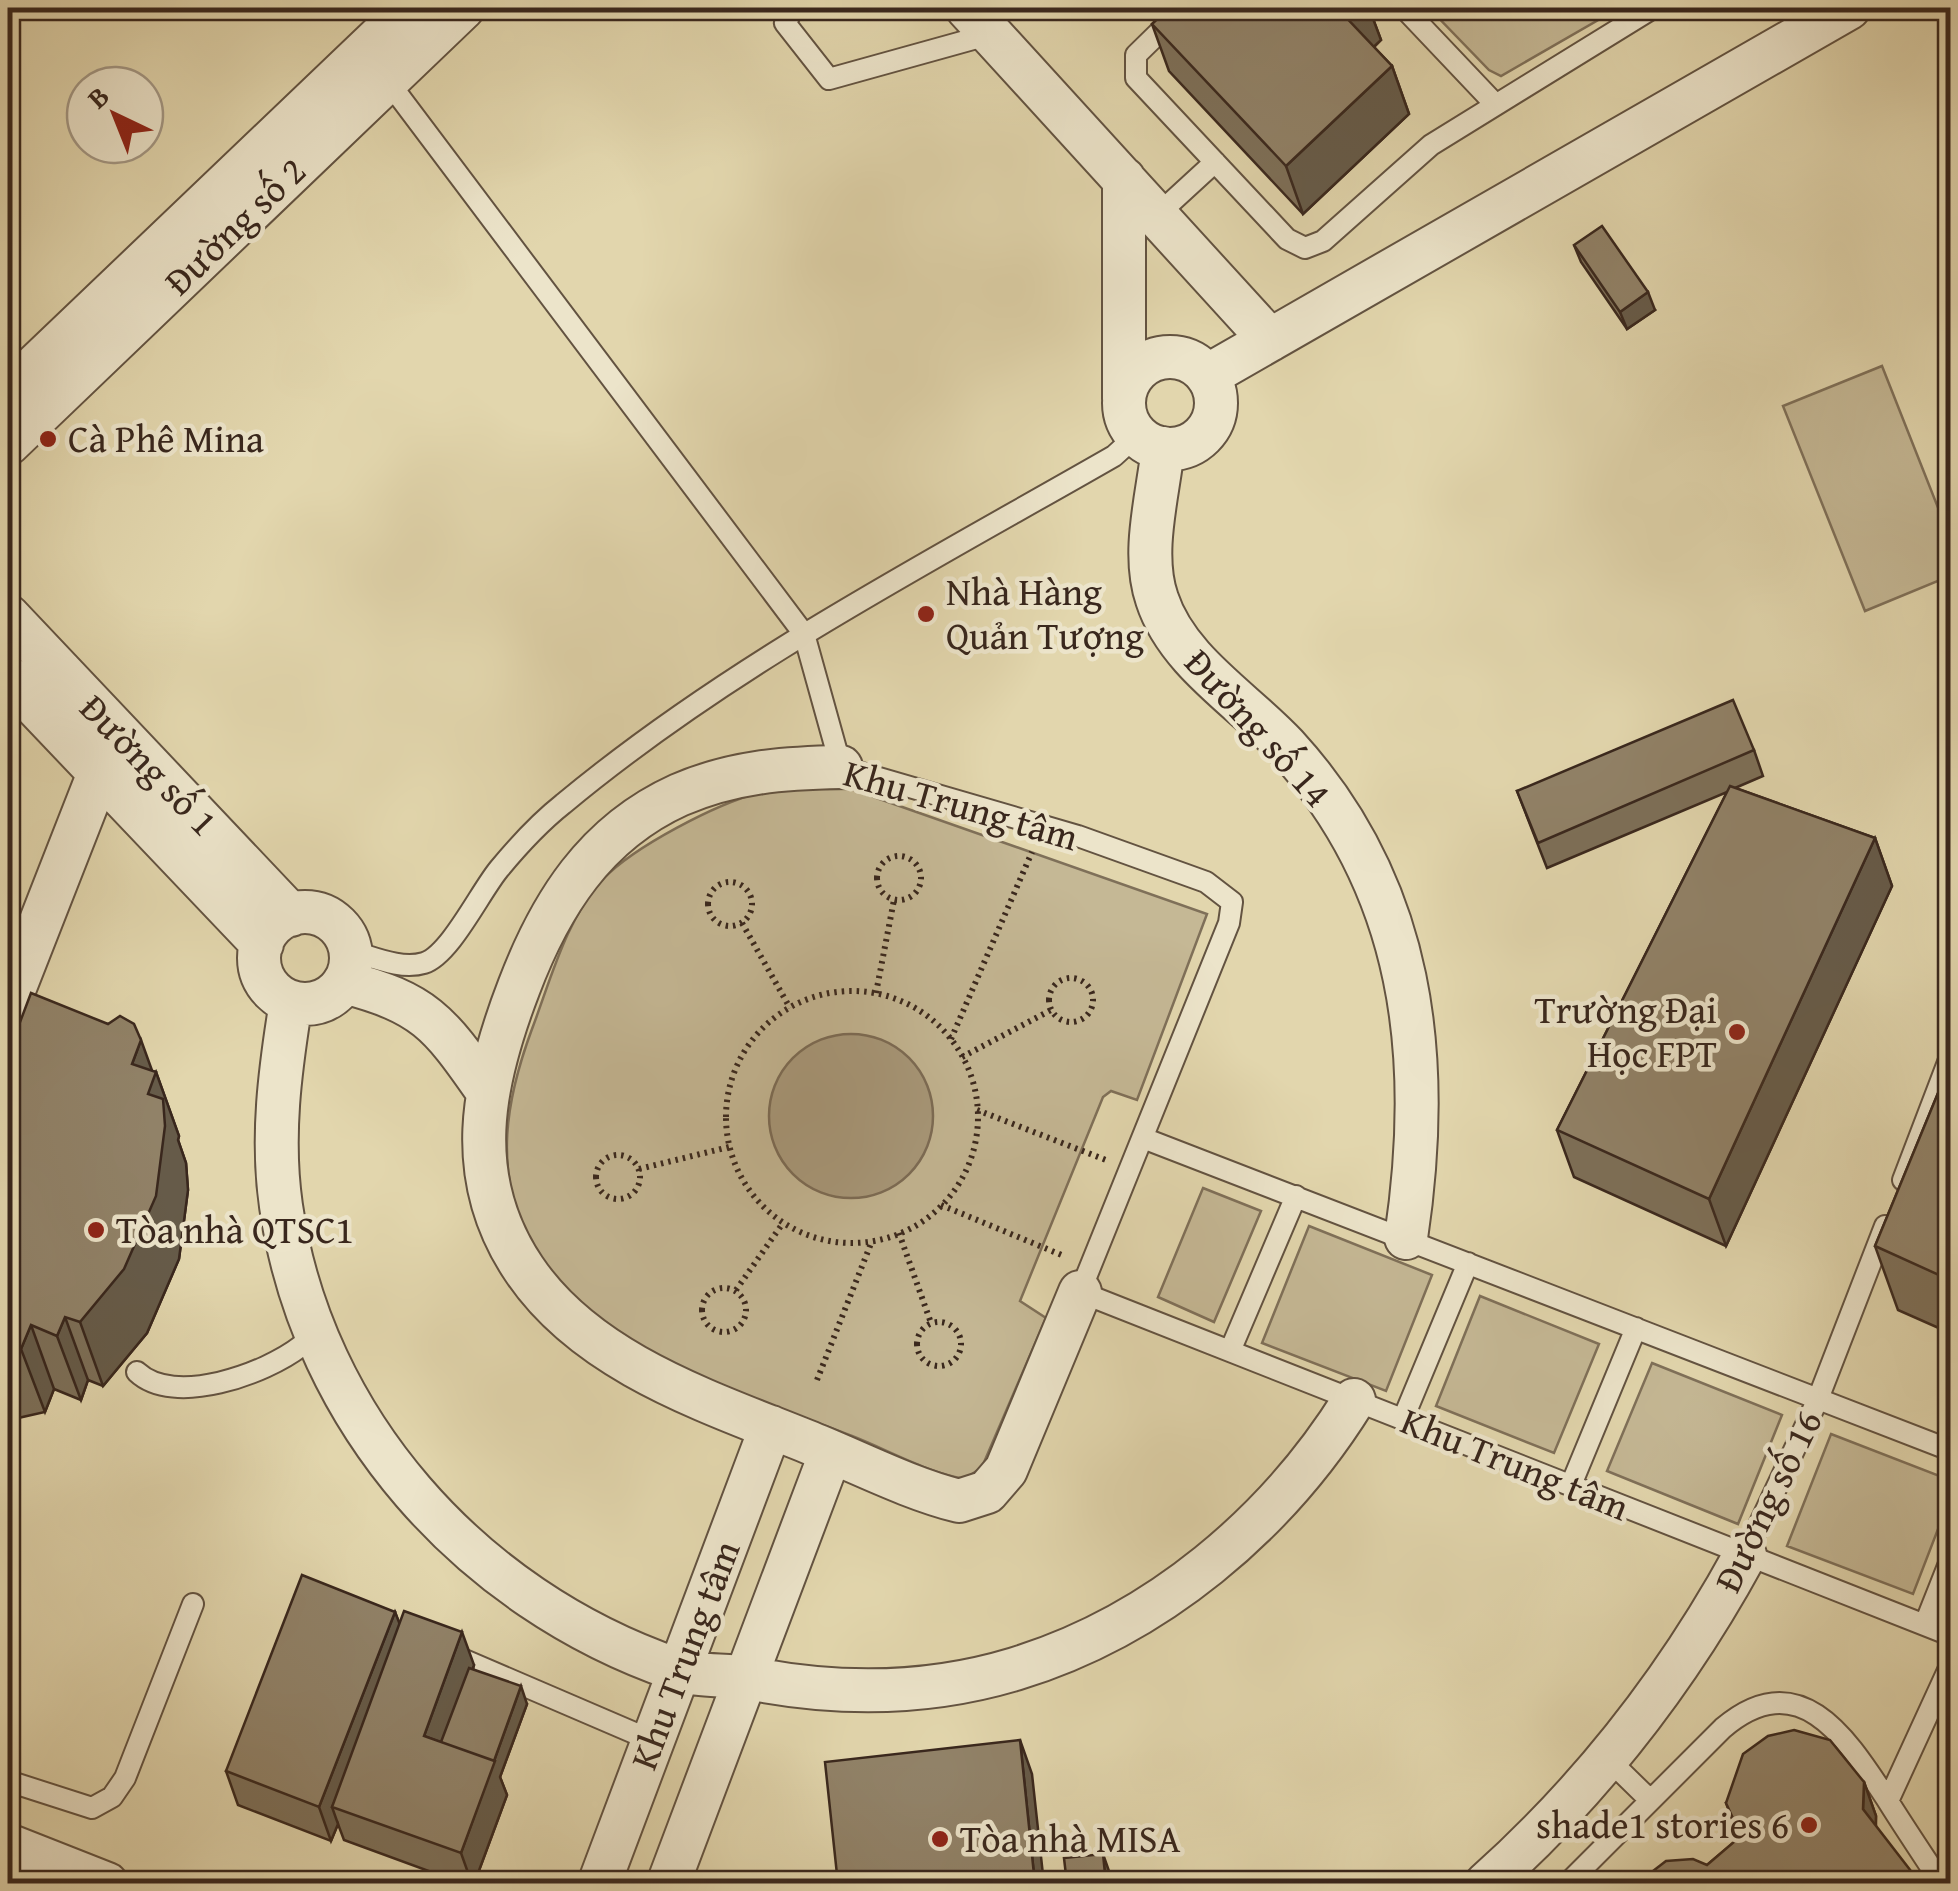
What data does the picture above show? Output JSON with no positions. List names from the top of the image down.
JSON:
{
  "streets": {
    "street": [
      "Đường số 2",
      "Đường số 14",
      "Đường số 1",
      "Khu Trung tâm",
      "Đường số 16"
    ]
  },
  "crossings": [
    ["Khu Trung tâm", "Đường số 16"]
  ],
  "places": [
    "Cà Phê Mina",
    "Nhà Hàng Quản Tượng",
    "Trường Đại Học FPT",
    "Tòa nhà QTSC1",
    "shade1 stories 6",
    "Tòa nhà MISA"
  ],
  "north": "top left"
}
